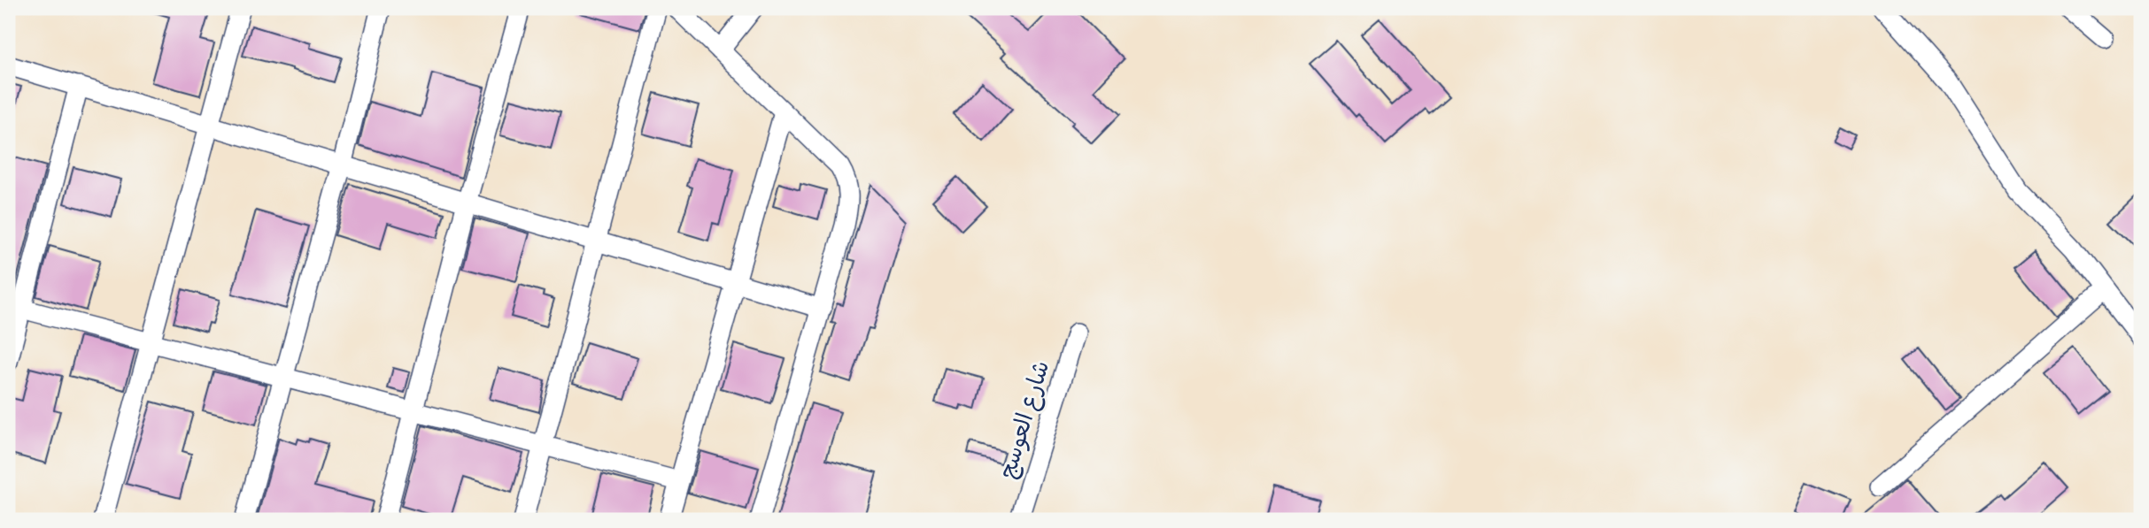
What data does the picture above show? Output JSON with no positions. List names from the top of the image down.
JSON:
{
  "streets": {
    "street": ["شارع العوسج"]
  }
}
